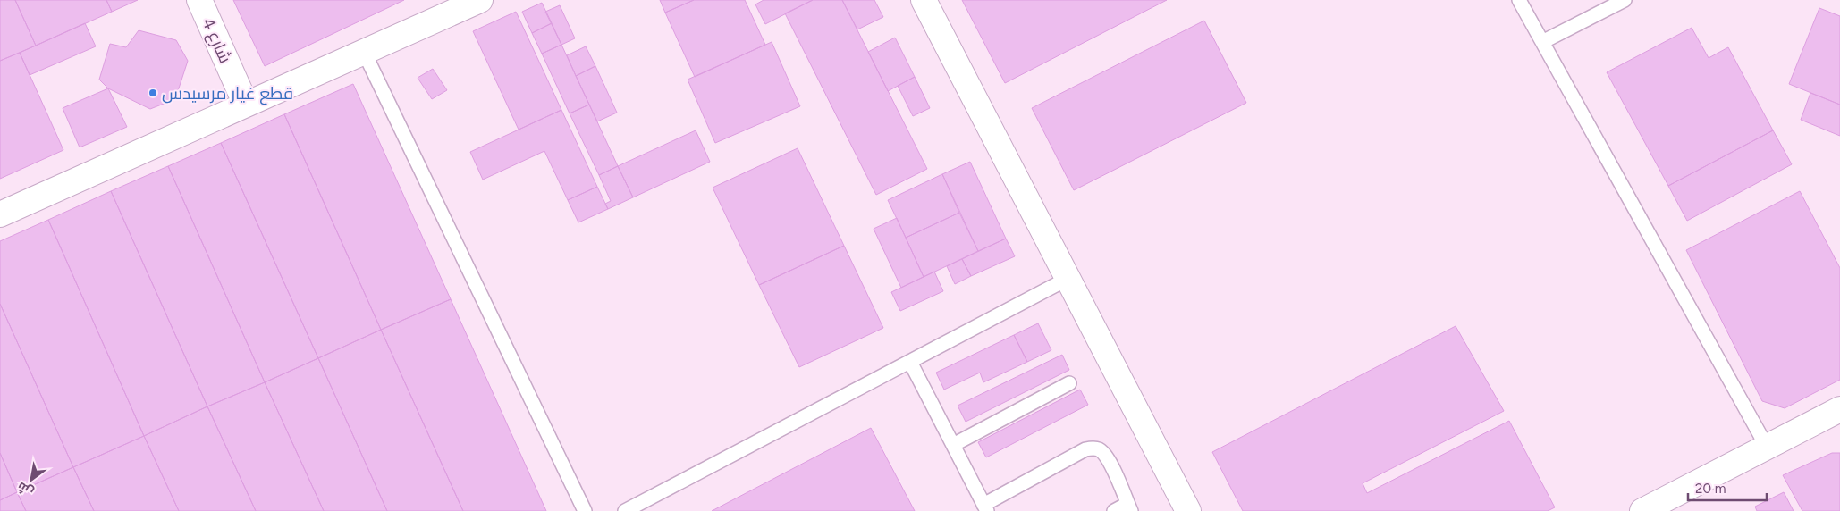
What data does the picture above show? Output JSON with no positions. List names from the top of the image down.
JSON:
{
  "streets": {
    "street": ["شارع 4"]
  },
  "places": ["قطع غيار مرسيدس"],
  "scale_bar": "20 m",
  "north": "bottom left"
}
